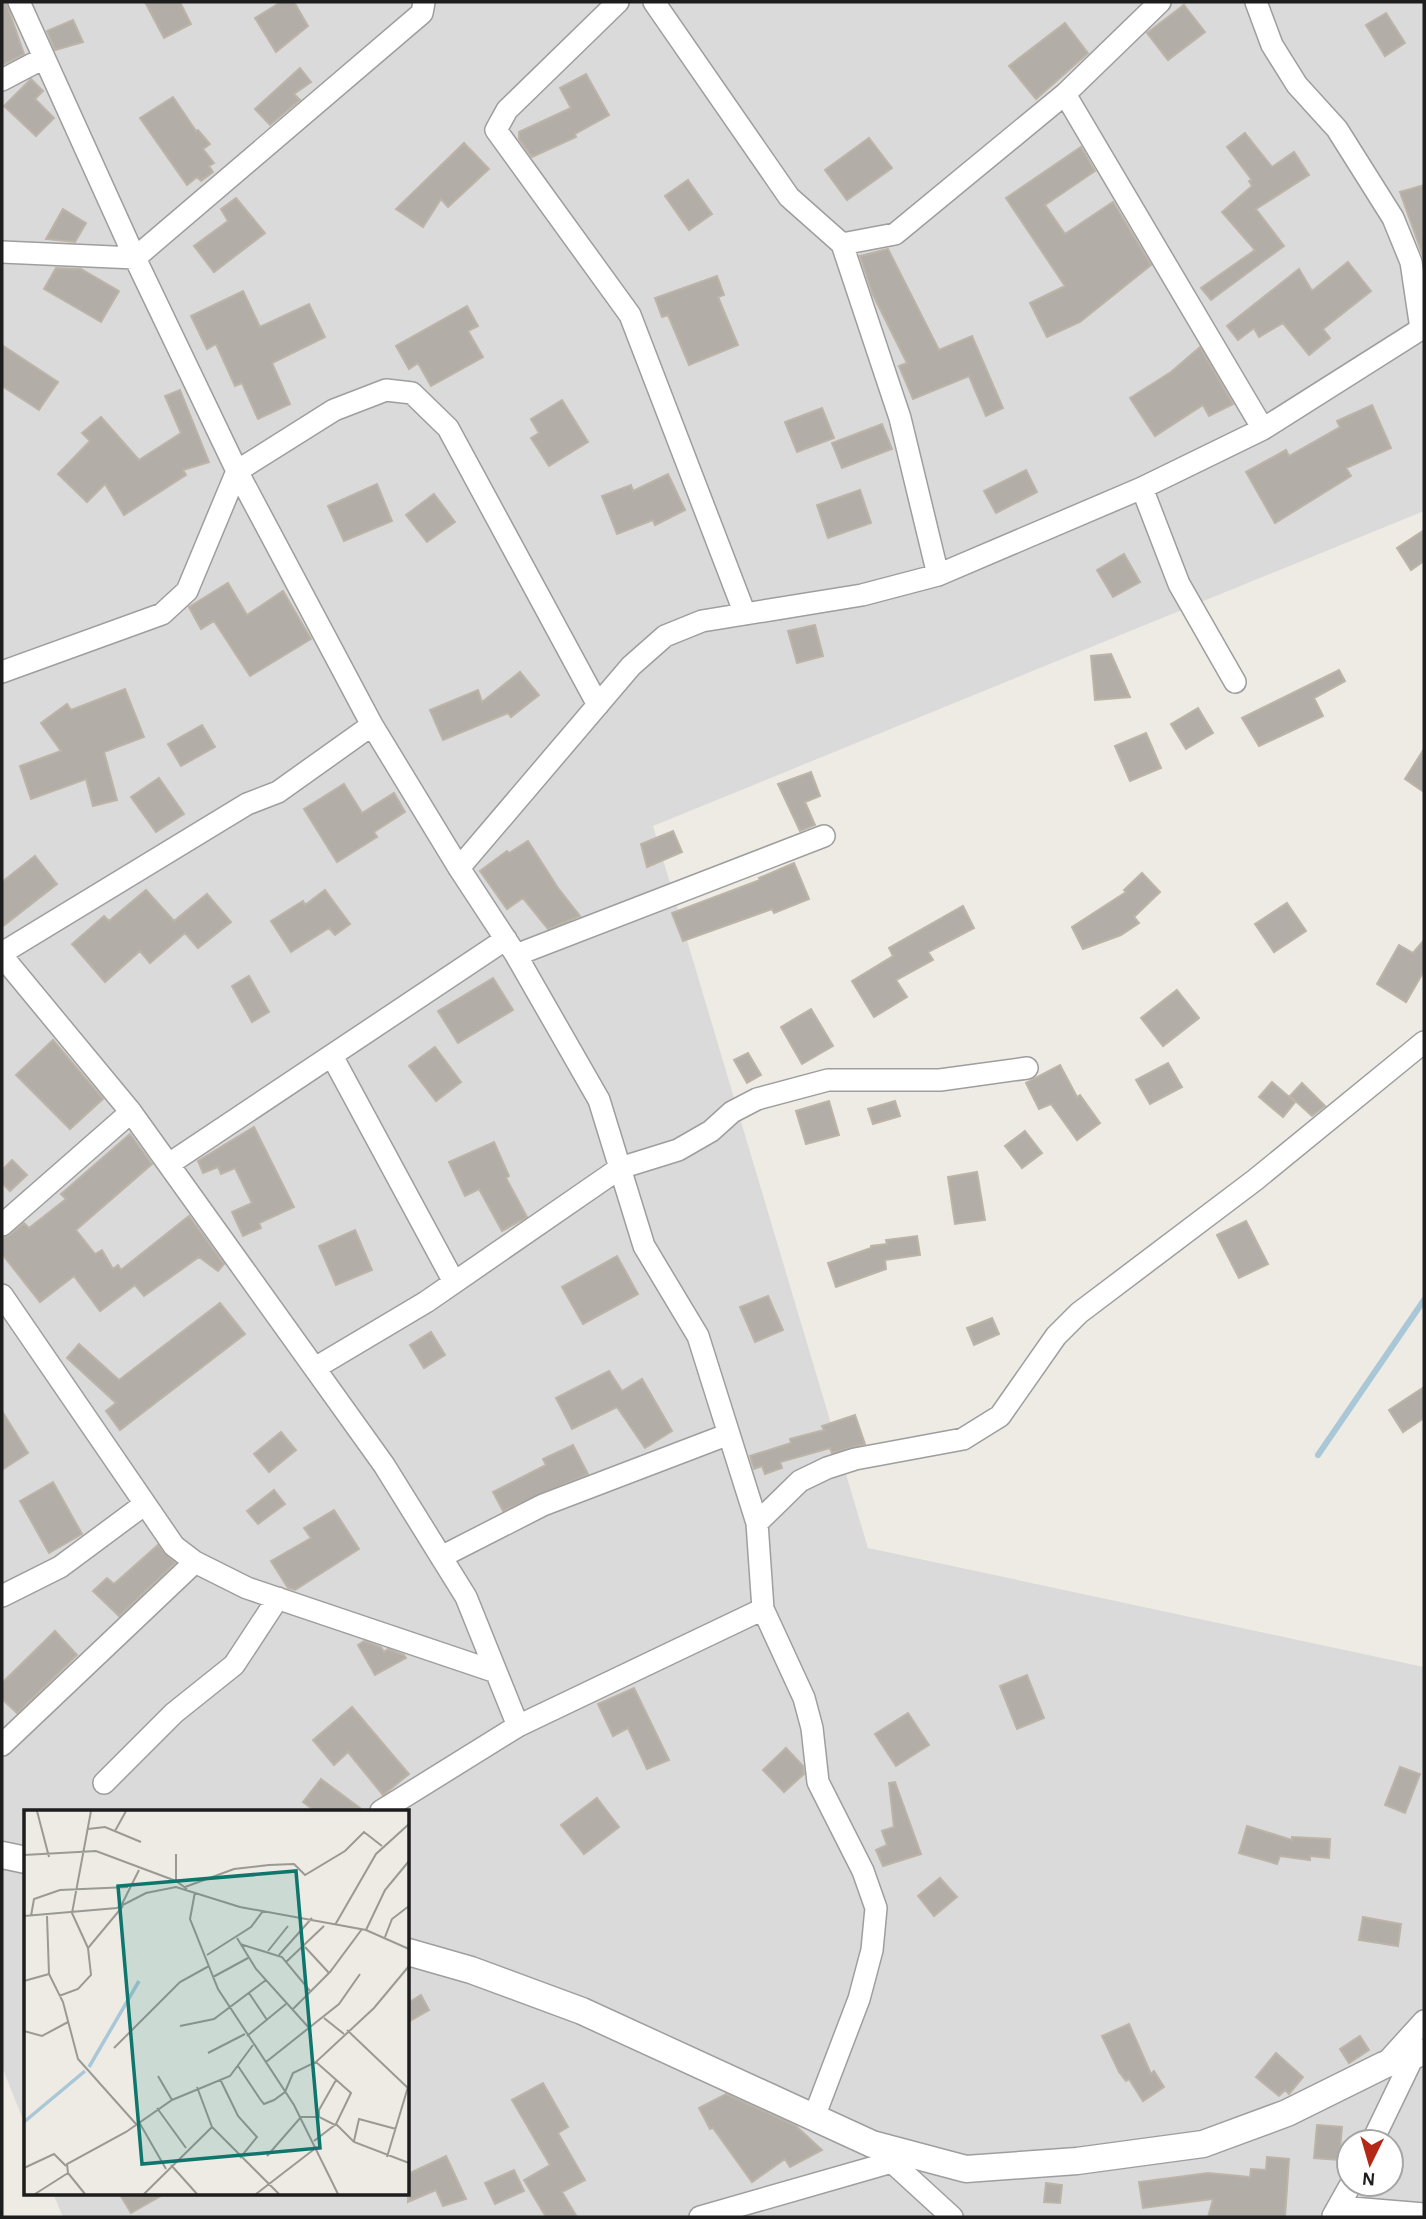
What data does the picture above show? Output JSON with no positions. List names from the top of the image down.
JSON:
{
  "north": "bottom"
}
